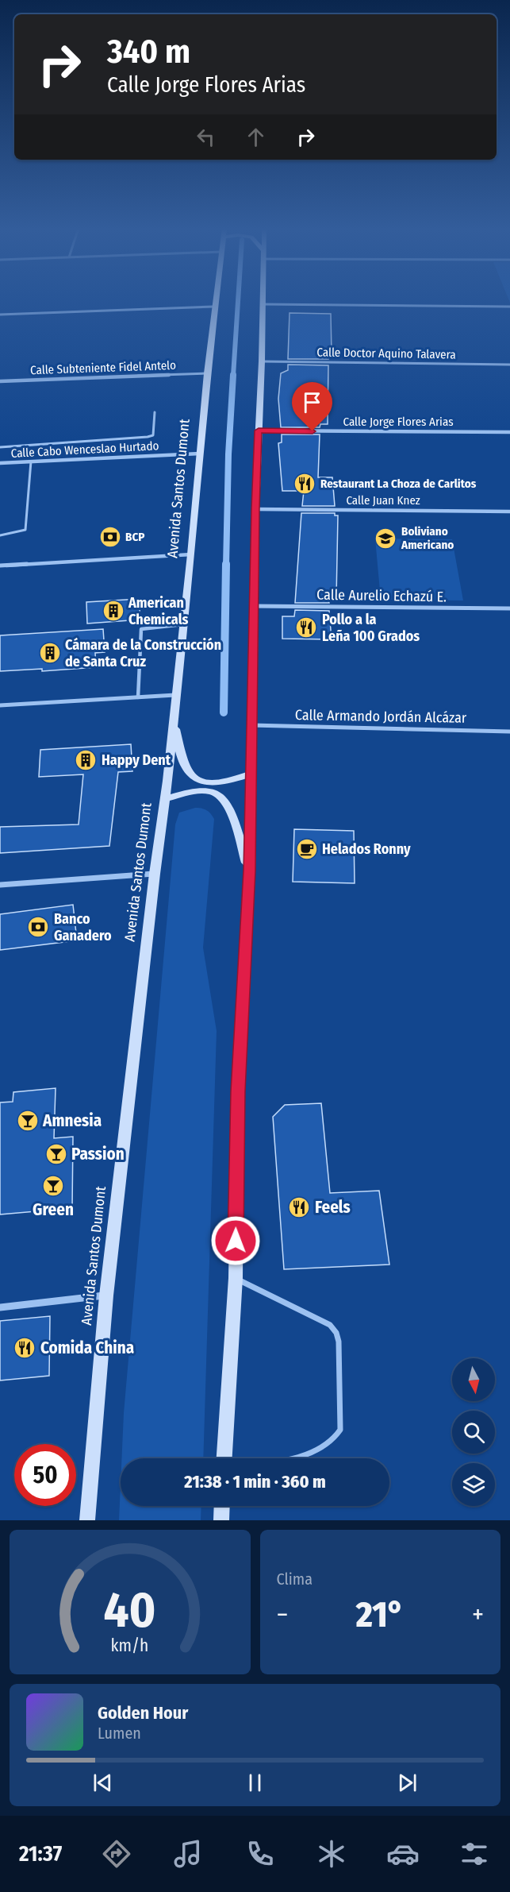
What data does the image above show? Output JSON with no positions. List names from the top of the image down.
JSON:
{
  "streets": {
    "main road": ["Avenida Santos Dumont"],
    "street": [
      "Calle Doctor Aquino Talavera",
      "Calle Subteniente Fidel Antelo",
      "Calle Jorge Flores Arias",
      "Calle Cabo Wenceslao Hurtado",
      "Calle Juan Knez",
      "Calle Aurelio Echazú E.",
      "Calle Armando Jordán Alcázar"
    ]
  },
  "crossings": [
    ["Calle Subteniente Fidel Antelo", "Avenida Santos Dumont"],
    ["Calle Cabo Wenceslao Hurtado", "Avenida Santos Dumont"]
  ],
  "places": {
    "restaurant": [
      "Restaurant La Choza de Carlitos",
      "Pollo a la Leña 100 Grados",
      "Feels",
      "Comida China"
    ],
    "bank": ["BCP", "Banco Ganadero"],
    "school or university": ["Boliviano Americano"],
    "building": ["American Chemicals", "Cámara de la Construcción de Santa Cruz", "Happy Dent"],
    "cafe": ["Helados Ronny"],
    "bar": ["Amnesia", "Passion", "Green"]
  },
  "north": "bottom",
  "page": {
    "turn": ["340 m", "Calle Jorge Flores Arias"],
    "limit": "50",
    "trip": "21:38 · 1 min · 360 m",
    "tile": "Clima",
    "heat": ["−", "21°", "+"],
    "song": ["Golden Hour", "Lumen"],
    "tabs": "21:37",
    "gauge": ["40", "km/h"]
  }
}
